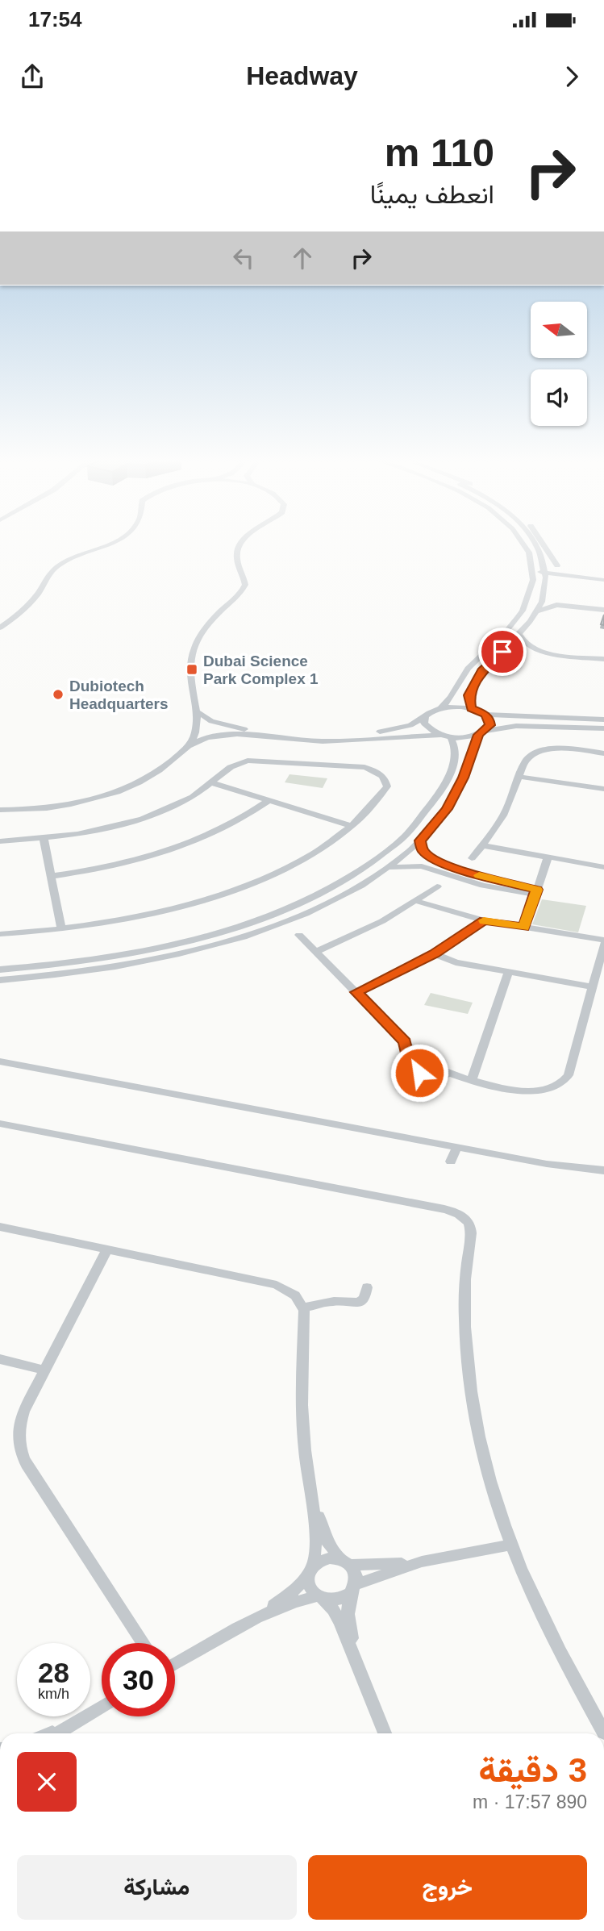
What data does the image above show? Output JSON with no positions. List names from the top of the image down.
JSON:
{
  "places": {
    "transit": ["Dubai Science Park Complex 1"],
    "other": ["Dubiotech Headquarters"]
  },
  "north": "left",
  "page": {
    "status": "17:54",
    "header": "Headway",
    "turn": ["110 m", "انعطف يمينًا"],
    "speed": "28 km/h",
    "limit": "30",
    "heading": ["3 دقيقة", "890 m · 17:57"],
    "buttons": ["خروج", "مشاركة"]
  }
}
